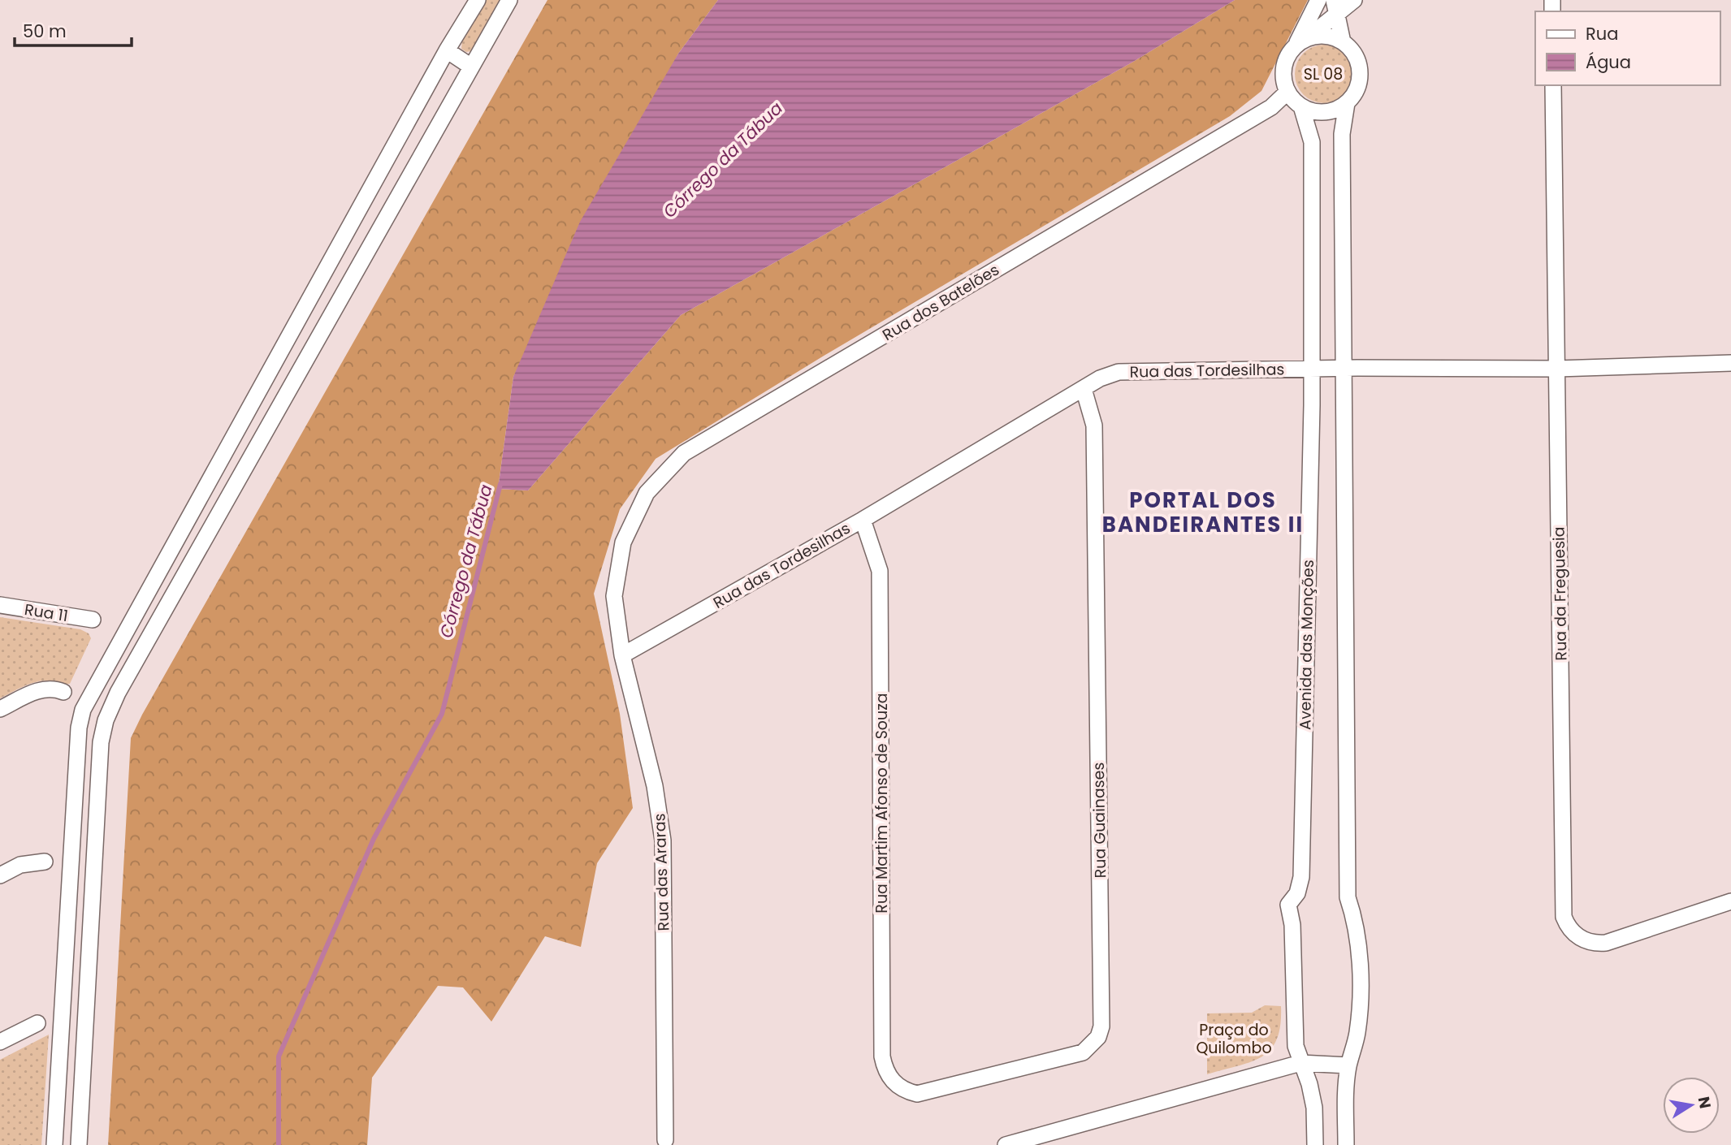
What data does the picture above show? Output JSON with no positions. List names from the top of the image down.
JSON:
{
  "streets": {
    "street": [
      "Rua dos Batelões",
      "Rua das Tordesilhas",
      "Rua da Freguesia",
      "Rua 11",
      "Avenida das Monções",
      "Rua Martim Afonso de Souza",
      "Rua Guainases",
      "Rua das Araras"
    ]
  },
  "crossings": [
    ["Rua dos Batelões", "Avenida das Monções"],
    ["Rua dos Batelões", "Rua das Araras"],
    ["Rua das Tordesilhas", "Rua da Freguesia"],
    ["Rua das Tordesilhas", "Avenida das Monções"],
    ["Rua das Tordesilhas", "Rua Martim Afonso de Souza"],
    ["Rua das Tordesilhas", "Rua Guainases"],
    ["Rua das Tordesilhas", "Rua das Araras"],
    ["Rua Martim Afonso de Souza", "Rua Guainases"]
  ],
  "districts": ["PORTAL DOS BANDEIRANTES II"],
  "water": ["Córrego da Tábua"],
  "parks": ["SL 08", "Praça do Quilombo"],
  "legend": ["Rua", "Água"],
  "scale_bar": "50 m",
  "north": "right"
}
